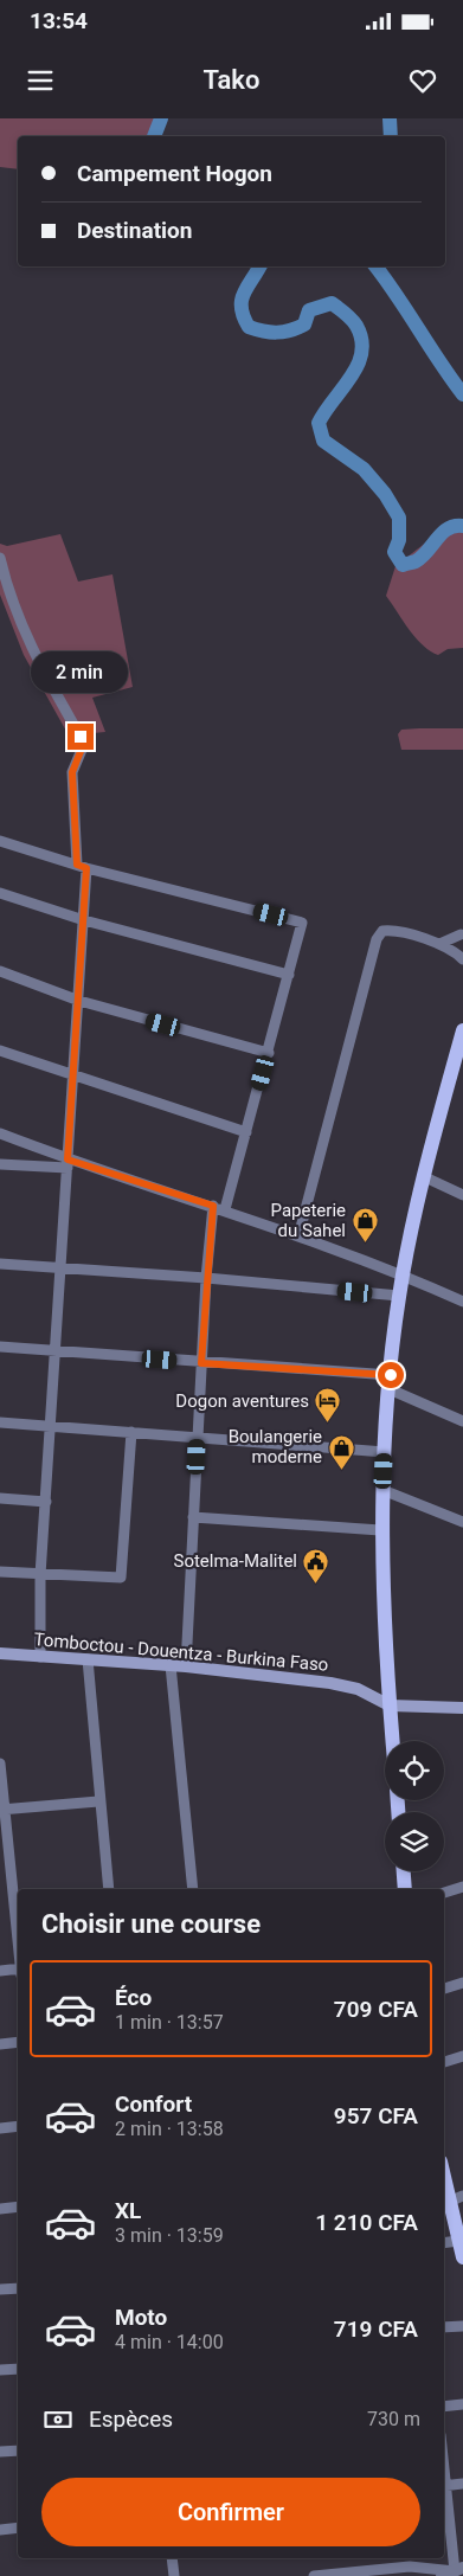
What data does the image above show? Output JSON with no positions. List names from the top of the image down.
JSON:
{
  "streets": {
    "main road": ["Tomboctou - Douentza - Burkina Faso"]
  },
  "places": {
    "shop": ["Papeterie du Sahel", "Boulangerie moderne"],
    "hotel": ["Dogon aventures"],
    "public building": ["Sotelma-Malitel"]
  },
  "page": {
    "status": "13:54",
    "header": "Tako",
    "banner": ["Campement Hogon", "Destination"],
    "bubble": "2 min",
    "heading": "Choisir une course",
    "list": [
      {
        "name": "Éco",
        "note": "1 min · 13:57",
        "value": "709 CFA"
      },
      {
        "name": "Confort",
        "note": "2 min · 13:58",
        "value": "957 CFA"
      },
      {
        "name": "XL",
        "note": "3 min · 13:59",
        "value": "1 210 CFA"
      },
      {
        "name": "Moto",
        "note": "4 min · 14:00",
        "value": "719 CFA"
      }
    ],
    "pay": ["Espèces", "730 m"],
    "buttons": "Confirmer"
  }
}
